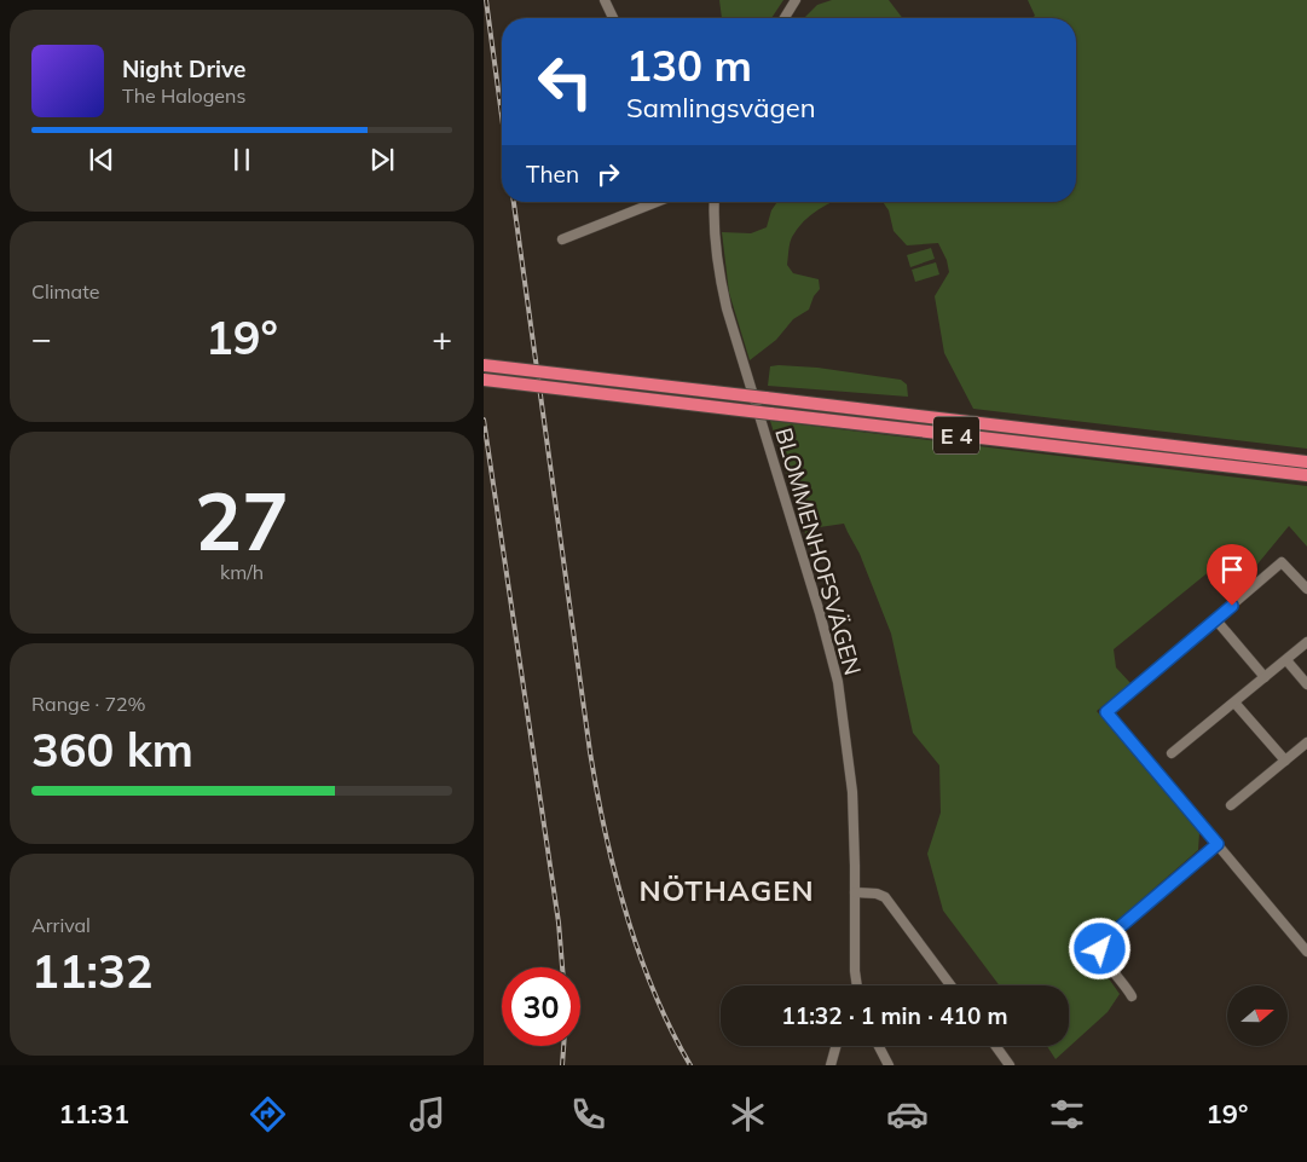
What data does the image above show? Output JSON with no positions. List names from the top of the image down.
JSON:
{
  "streets": {
    "highway": ["E 4"],
    "street": ["BLOMMENHOFSVÄGEN"]
  },
  "districts": ["NÖTHAGEN"],
  "north": "right",
  "page": {
    "turn": ["130 m", "Samlingsvägen"],
    "song": ["Night Drive", "The Halogens"],
    "then": "Then",
    "tile": [
      "Climate",
      ["27", "km/h"],
      ["Range · 72%", "360 km"],
      ["Arrival", "11:32"]
    ],
    "heat": ["−", "19°", "+"],
    "limit": "30",
    "trip": "11:32 · 1 min · 410 m",
    "tabs": ["11:31", "19°"]
  }
}
